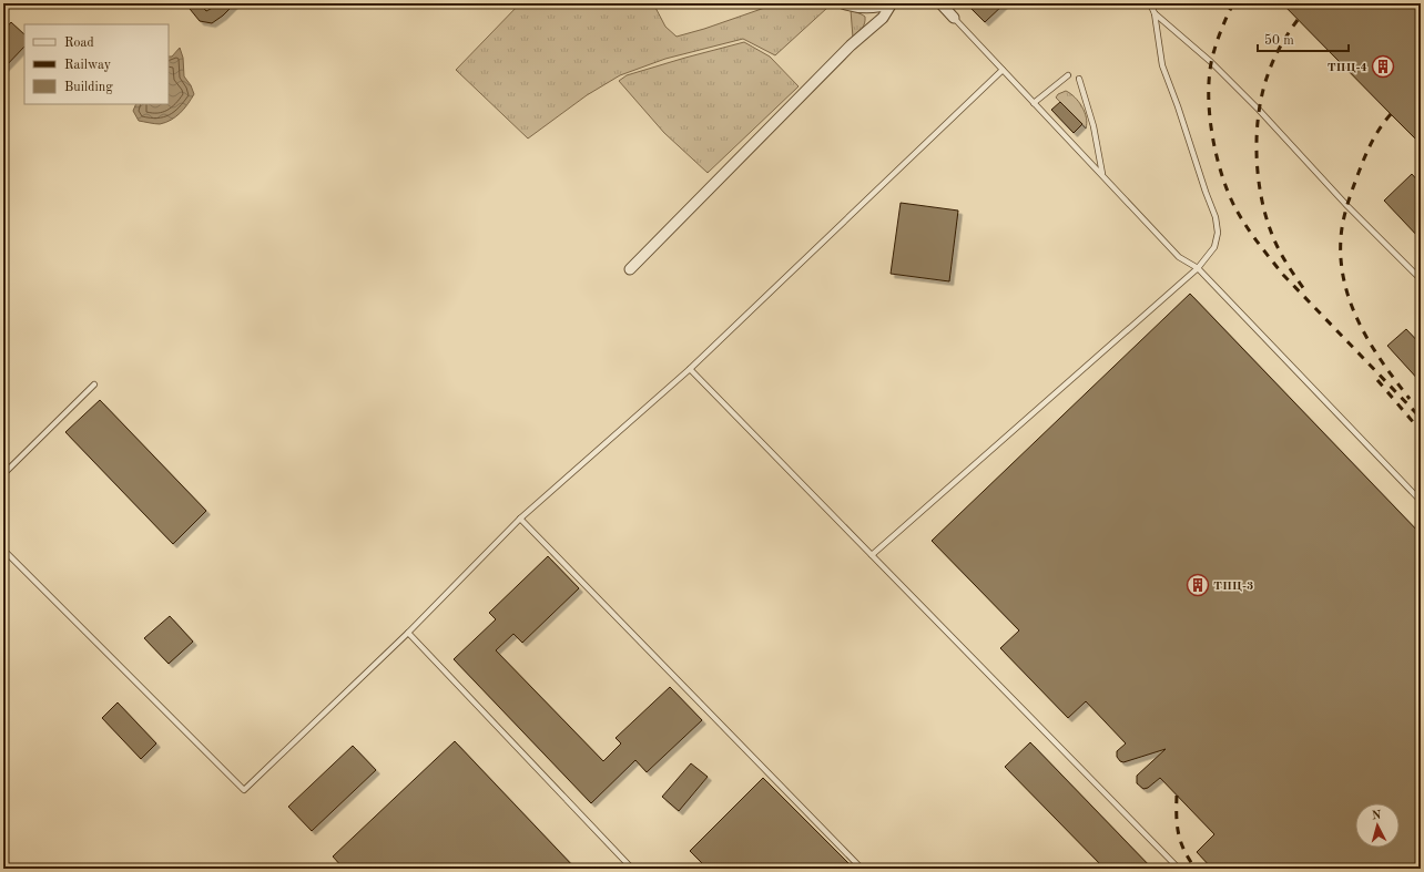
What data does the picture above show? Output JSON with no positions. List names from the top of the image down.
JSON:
{
  "places": {
    "building": ["ТПЦ-4", "ТПЦ-3"]
  },
  "legend": ["Road", "Railway", "Building"],
  "scale_bar": "50 m",
  "north": "top"
}
